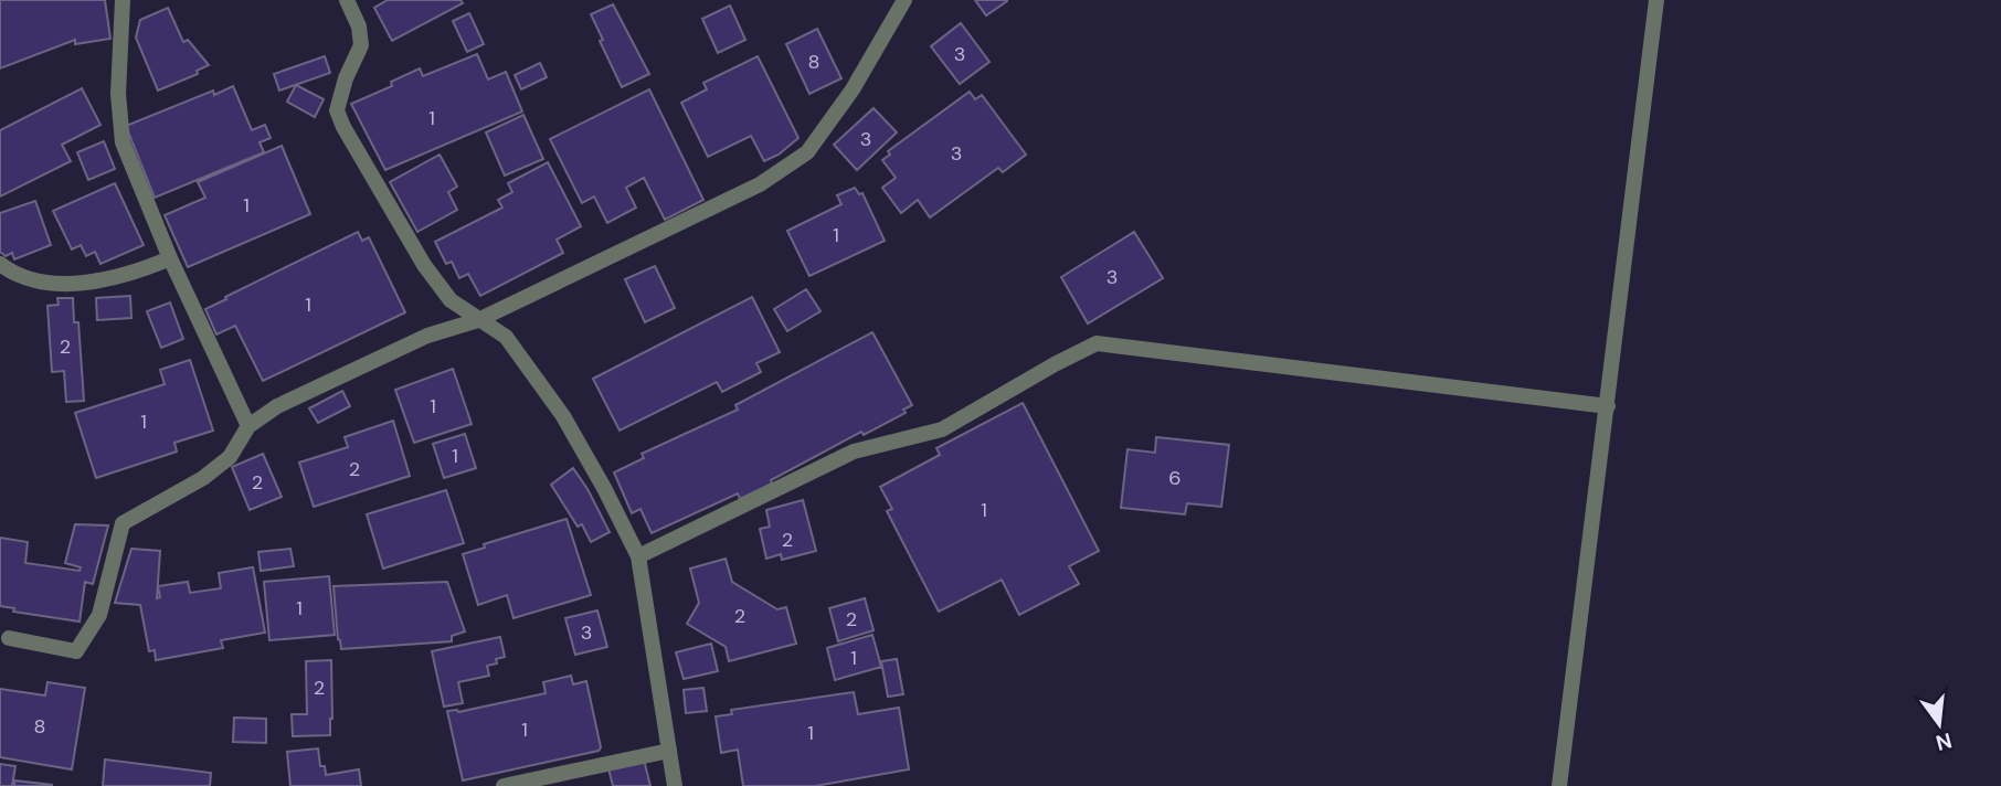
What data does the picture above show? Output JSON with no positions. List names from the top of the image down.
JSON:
{
  "house_numbers": [
    "3",
    "8",
    "1",
    "3",
    "3",
    "1",
    "1",
    "3",
    "1",
    "2",
    "1",
    "1",
    "1",
    "2",
    "6",
    "2",
    "1",
    "2",
    "1",
    "2",
    "2",
    "3",
    "1",
    "2",
    "8",
    "1",
    "1"
  ],
  "north": "bottom"
}
